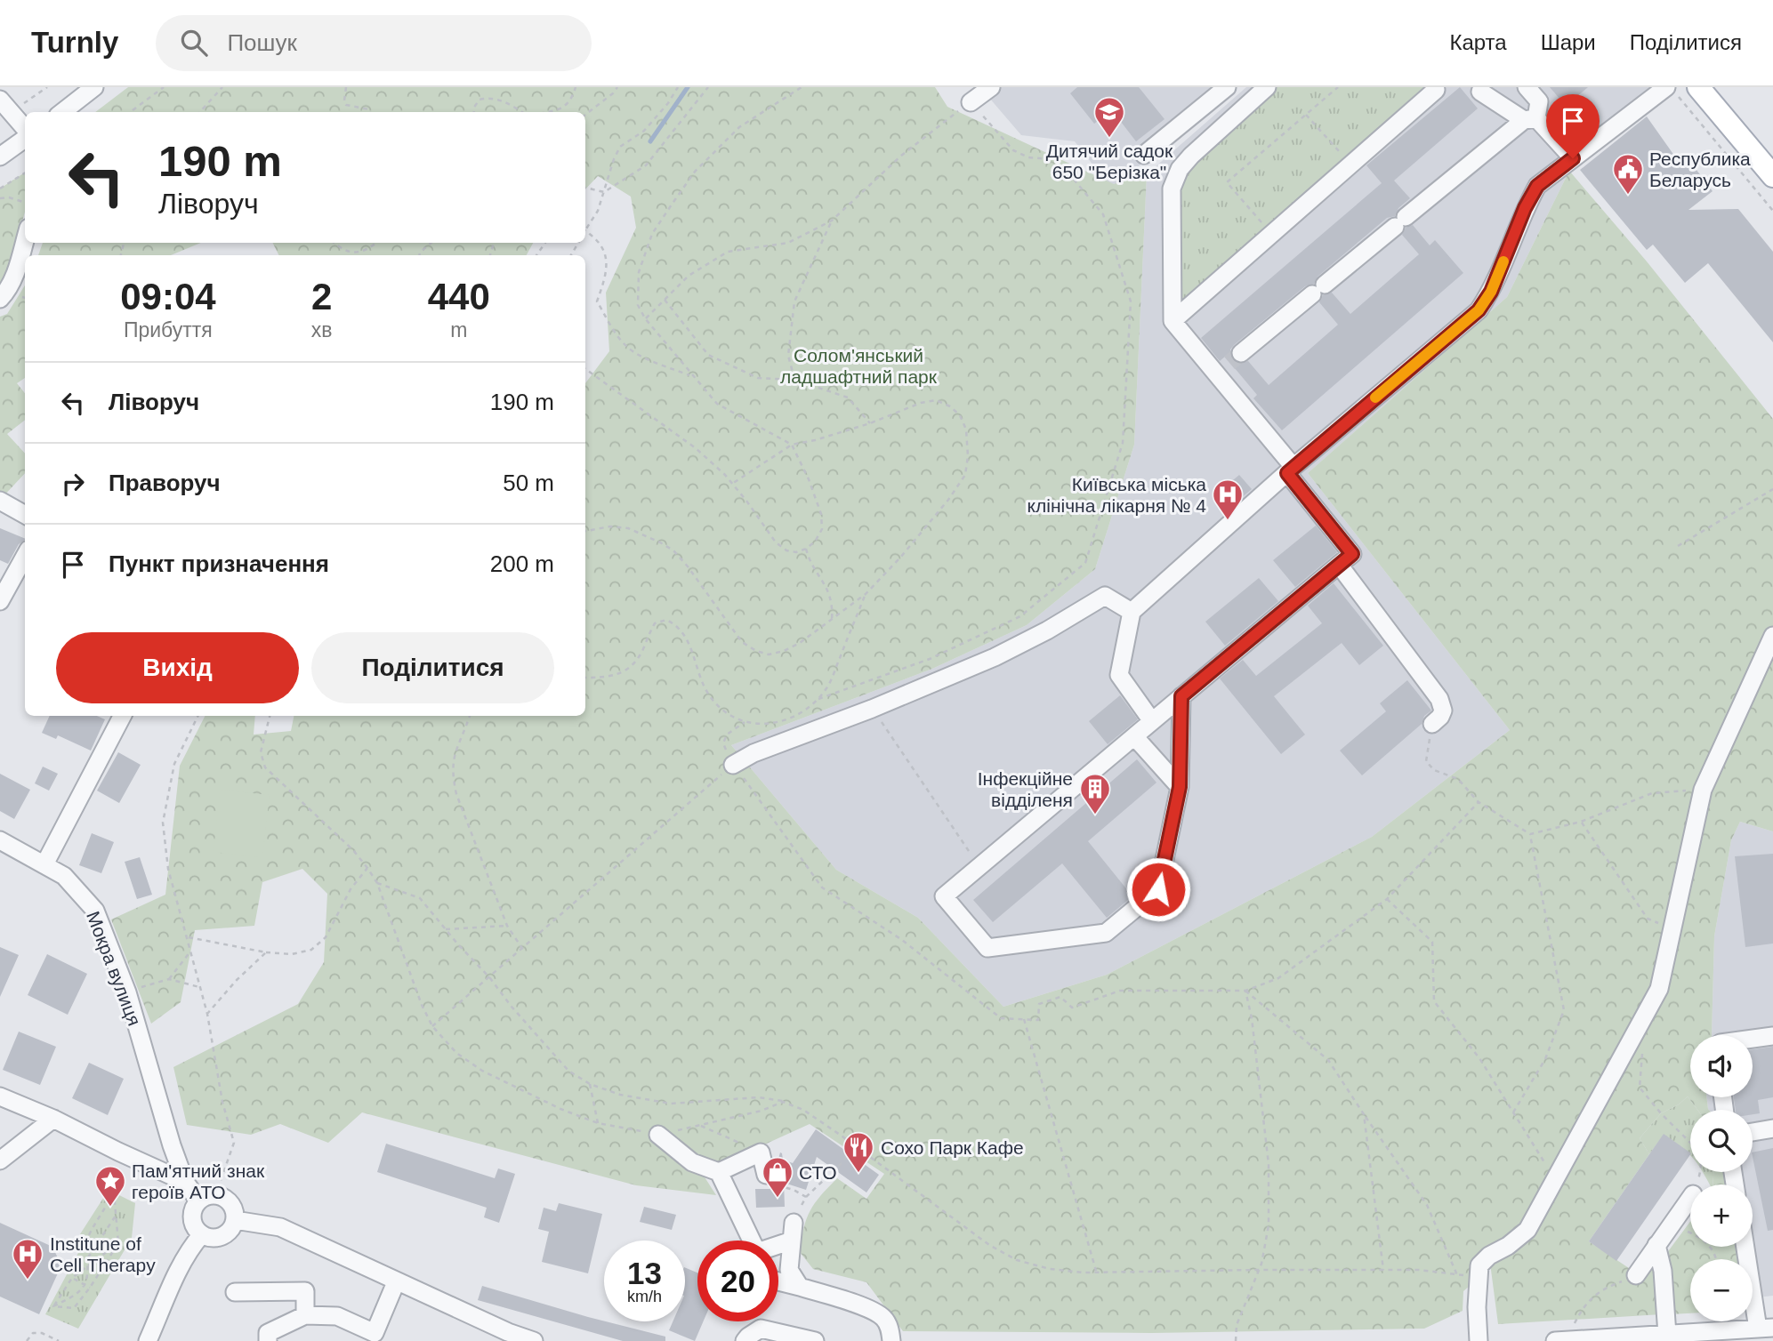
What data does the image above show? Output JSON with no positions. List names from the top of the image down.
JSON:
{
  "streets": {
    "street": ["Мокра вулиця"]
  },
  "parks": ["Солом'янський ладшафтний парк"],
  "places": {
    "school or university": ["Дитячий садок 650 \"Берізка\""],
    "public building": ["Республика Беларусь"],
    "hospital": ["Київська міська клінічна лікарня № 4", "Institune of Cell Therapy"],
    "building": ["Інфекційне відділеня"],
    "restaurant": ["Сохо Парк Кафе"],
    "shop": ["СТО"],
    "place": ["Пам'ятний знак героїв АТО"]
  },
  "page": {
    "header": "Turnly",
    "search": "Пошук",
    "nav": ["Карта", "Шари", "Поділитися"],
    "turn": ["190 m", "Ліворуч"],
    "eta": [
      "09:04",
      "Прибуття",
      "2",
      "хв",
      "440",
      "m"
    ],
    "list": [
      {
        "name": "Ліворуч",
        "value": "190 m"
      },
      {
        "name": "Праворуч",
        "value": "50 m"
      },
      {
        "name": "Пункт призначення",
        "value": "200 m"
      }
    ],
    "buttons": ["Вихід", "Поділитися"],
    "map_buttons": ["+", "−"],
    "speed": "13 km/h",
    "limit": "20"
  }
}
